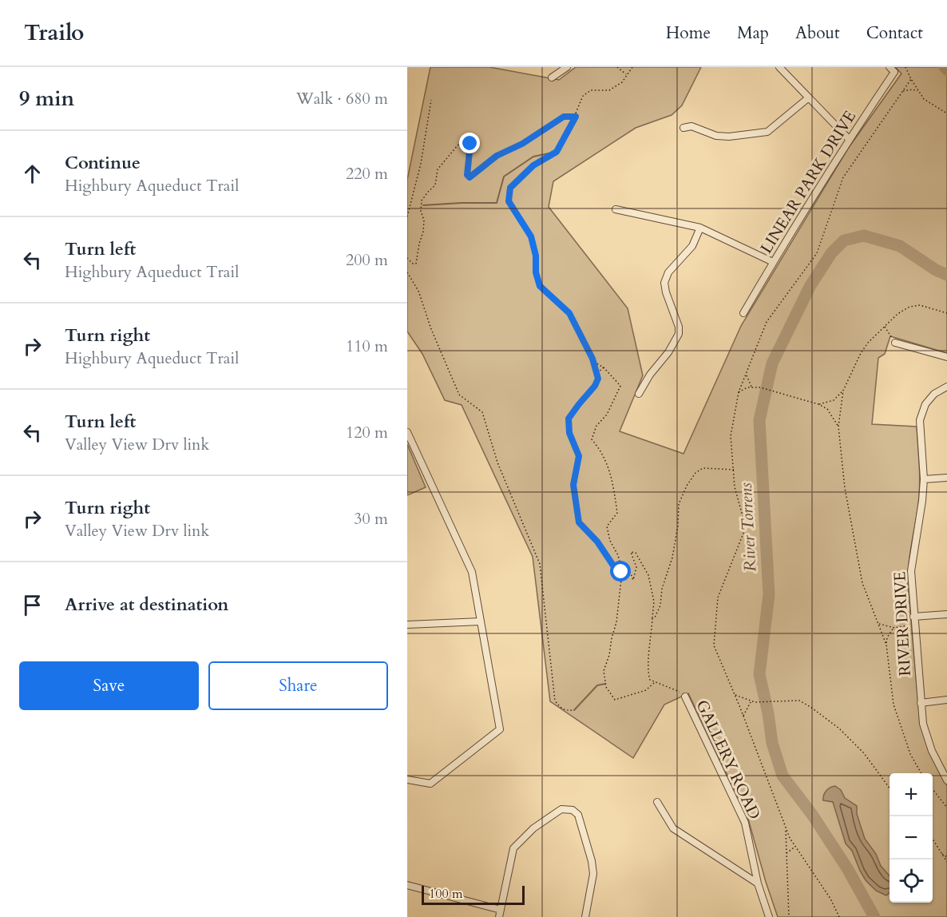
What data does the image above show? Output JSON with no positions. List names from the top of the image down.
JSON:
{
  "streets": {
    "street": ["LINEAR PARK DRIVE", "RIVER DRIVE", "GALLERY ROAD"]
  },
  "water": ["River Torrens"],
  "scale_bar": "100 m",
  "page": {
    "header": "Trailo",
    "nav": [
      "Home",
      "Map",
      "About",
      "Contact"
    ],
    "heading": ["9 min", "Walk · 680 m"],
    "list": [
      ["Continue", "Highbury Aqueduct Trail", "220 m"],
      ["Turn left", "Highbury Aqueduct Trail", "200 m"],
      ["Turn right", "Highbury Aqueduct Trail", "110 m"],
      ["Turn left", "Valley View Drv link", "120 m"],
      ["Turn right", "Valley View Drv link", "30 m"],
      "Arrive at destination"
    ],
    "buttons": ["Save", "Share"],
    "map_buttons": ["+", "−"],
    "scale": "100 m"
  }
}
